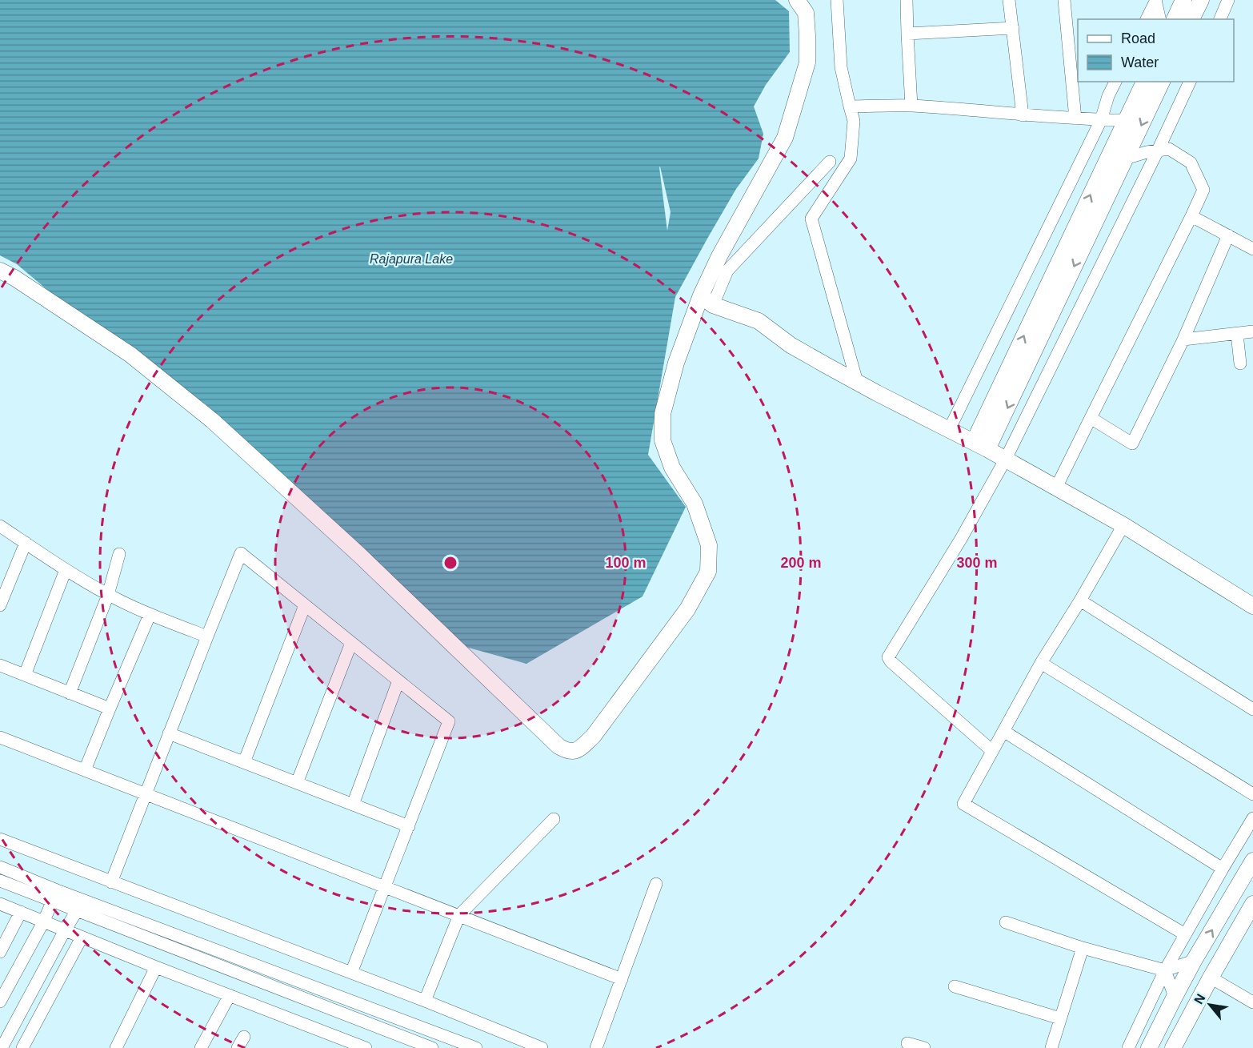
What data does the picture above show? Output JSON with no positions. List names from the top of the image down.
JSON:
{
  "water": ["Rajapura Lake"],
  "legend": ["Road", "Water"],
  "north": "top left",
  "rings": ["100 m", "200 m", "300 m"]
}
